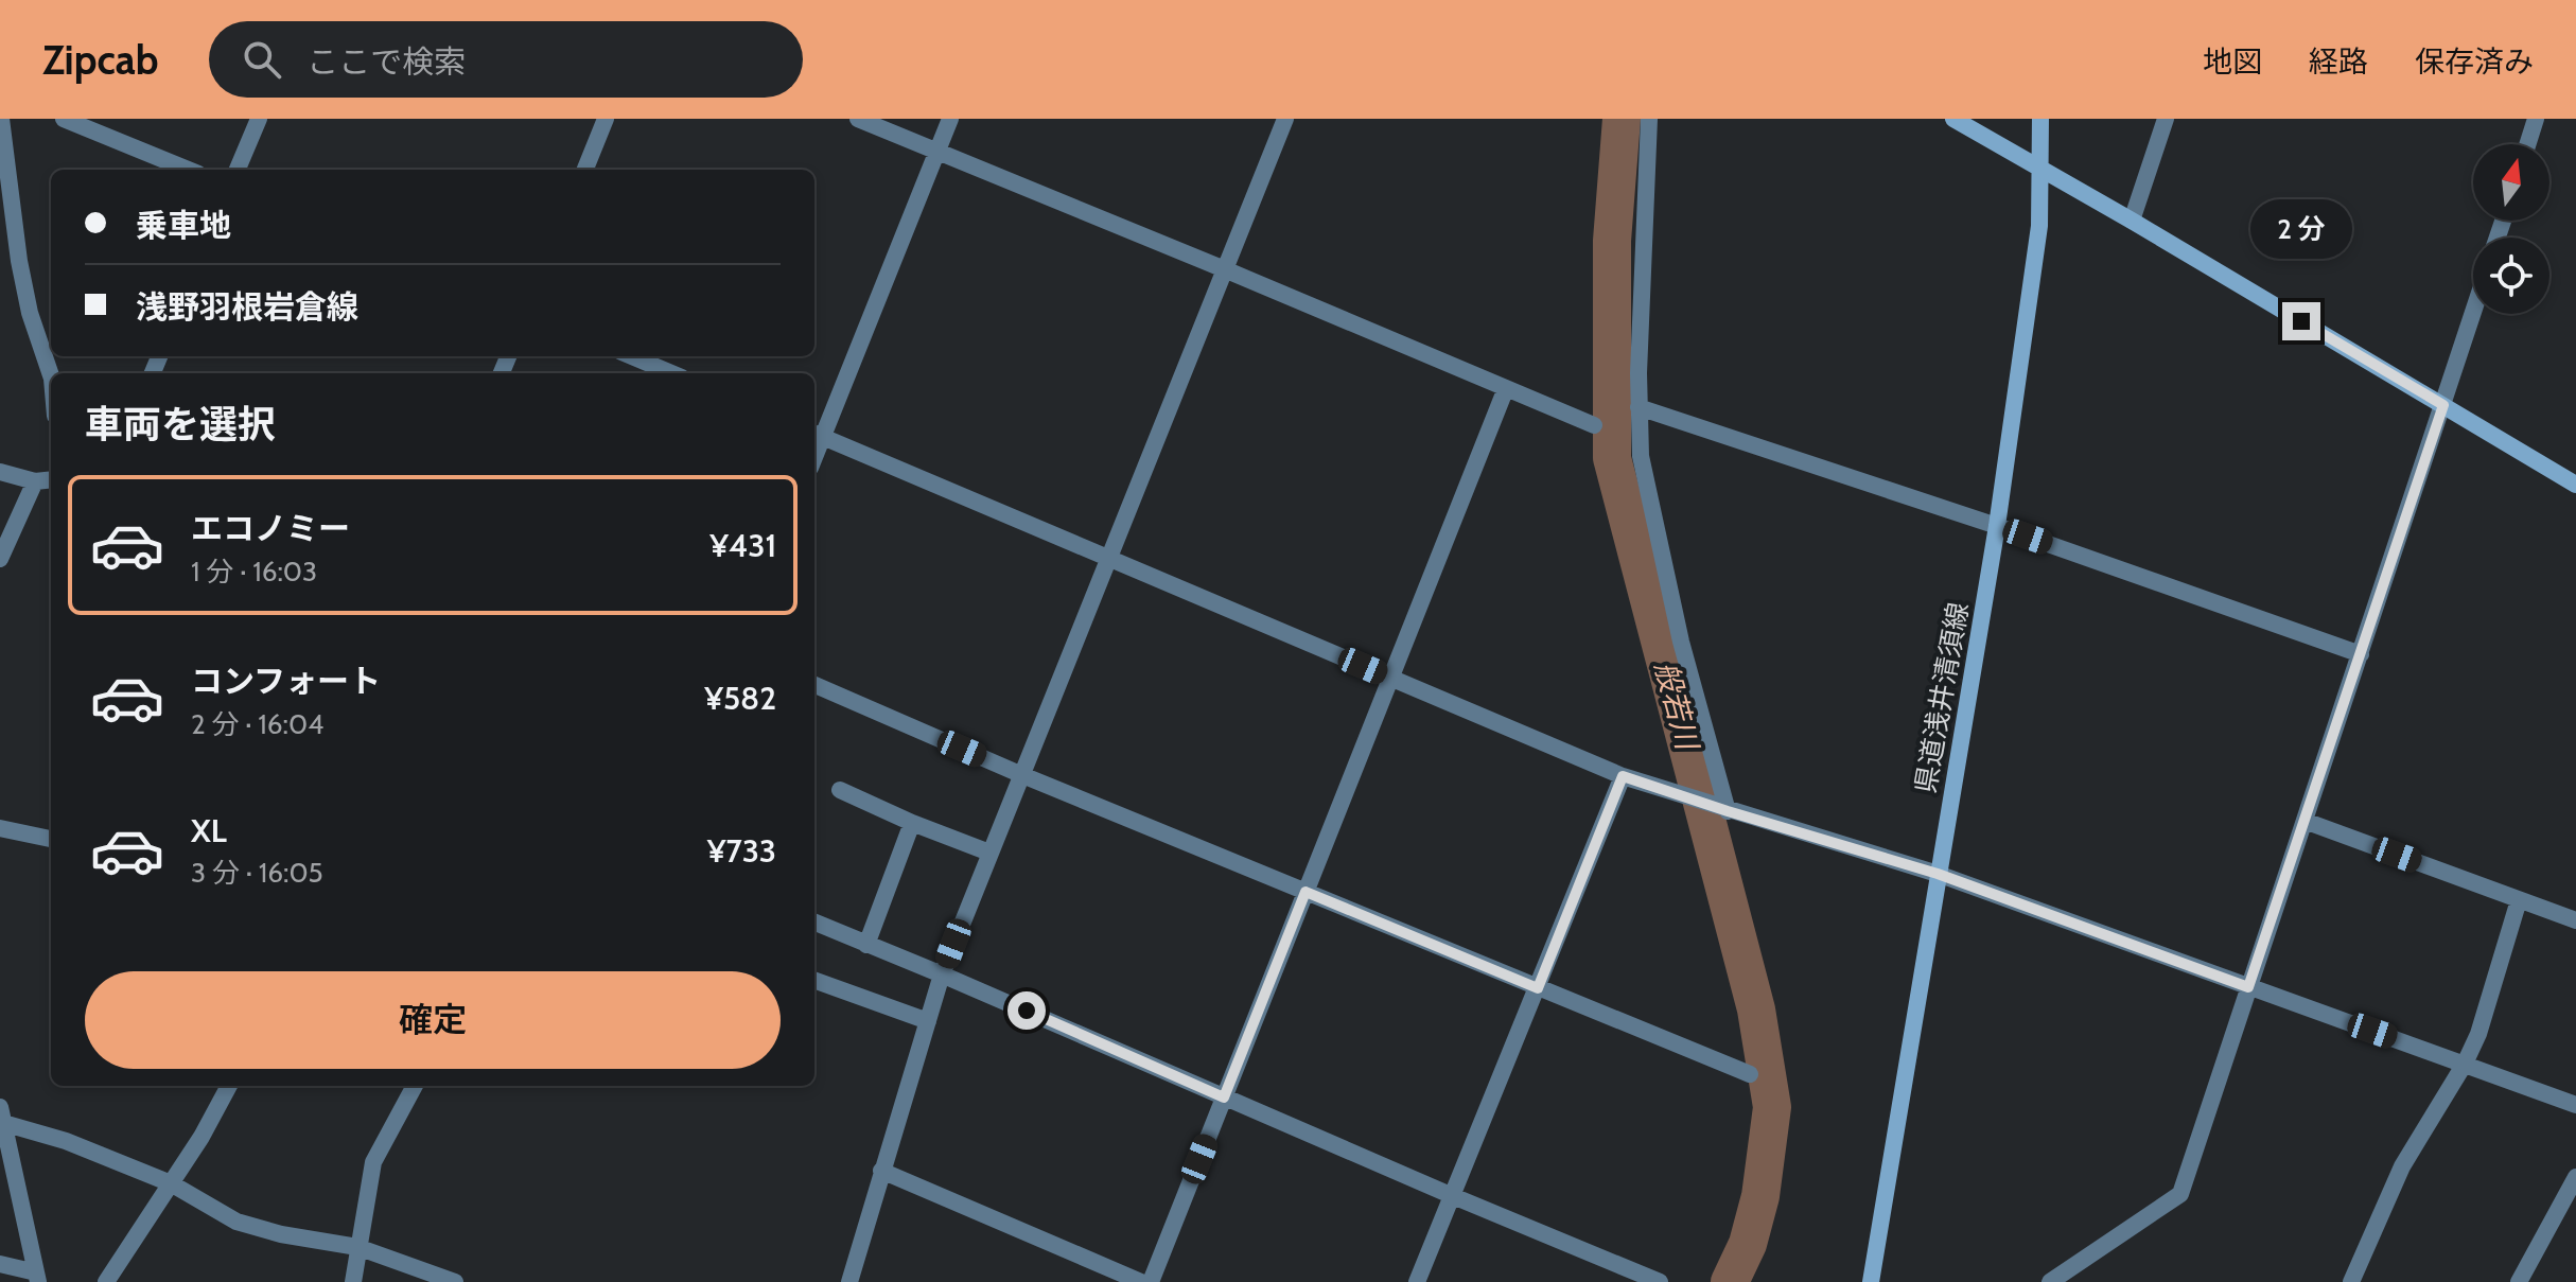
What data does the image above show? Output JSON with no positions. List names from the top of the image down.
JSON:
{
  "streets": {
    "main road": ["県道浅井清須線"]
  },
  "water": ["般若川"],
  "north": "top",
  "page": {
    "header": "Zipcab",
    "search": "ここで検索",
    "nav": ["地図", "経路", "保存済み"],
    "banner": ["乗車地", "浅野羽根岩倉線"],
    "bubble": "2 分",
    "heading": "車両を選択",
    "list": [
      {
        "name": "エコノミー",
        "note": "1 分 · 16:03",
        "value": "¥431"
      },
      {
        "name": "コンフォート",
        "note": "2 分 · 16:04",
        "value": "¥582"
      },
      {
        "name": "XL",
        "note": "3 分 · 16:05",
        "value": "¥733"
      }
    ],
    "buttons": "確定"
  }
}
